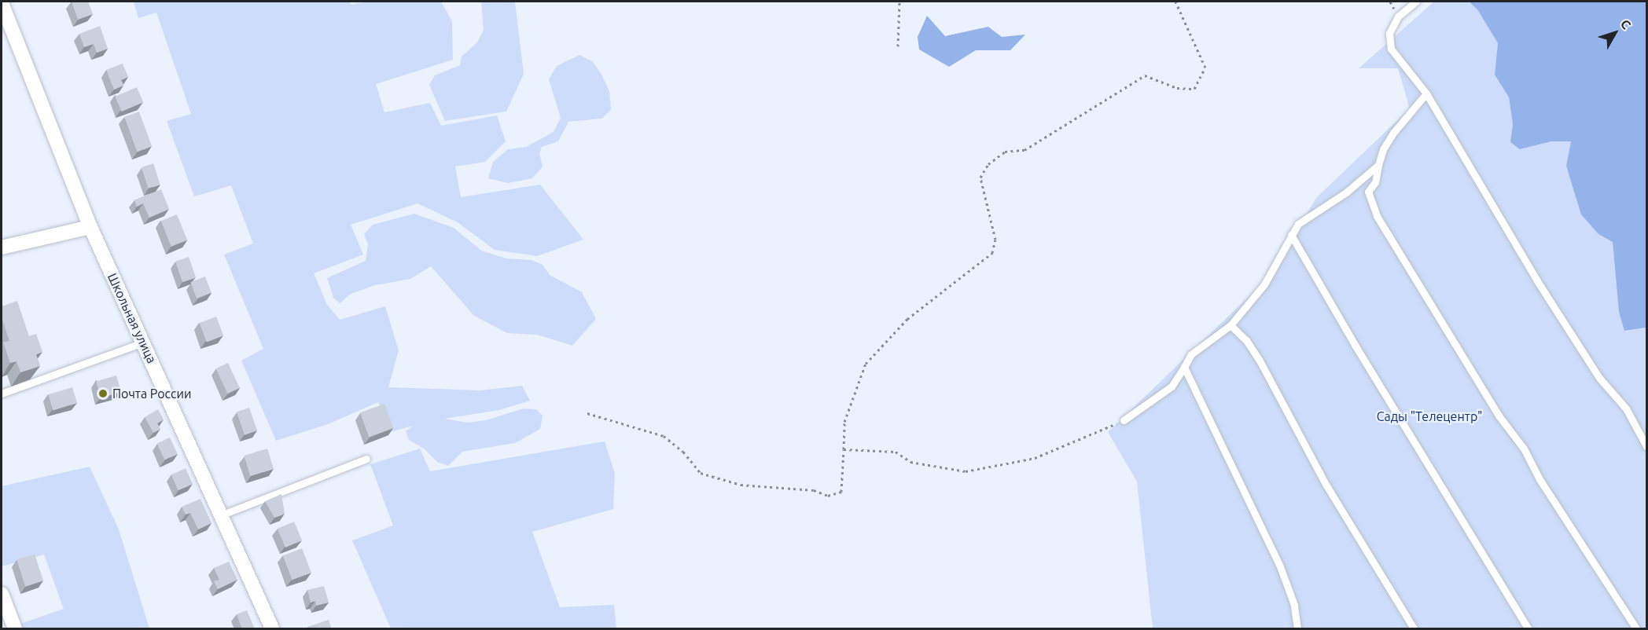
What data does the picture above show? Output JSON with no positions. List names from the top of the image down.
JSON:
{
  "streets": {
    "street": ["Школьная улица"]
  },
  "parks": ["Сады \"Телецентр\""],
  "places": ["Почта России"],
  "north": "top right"
}
